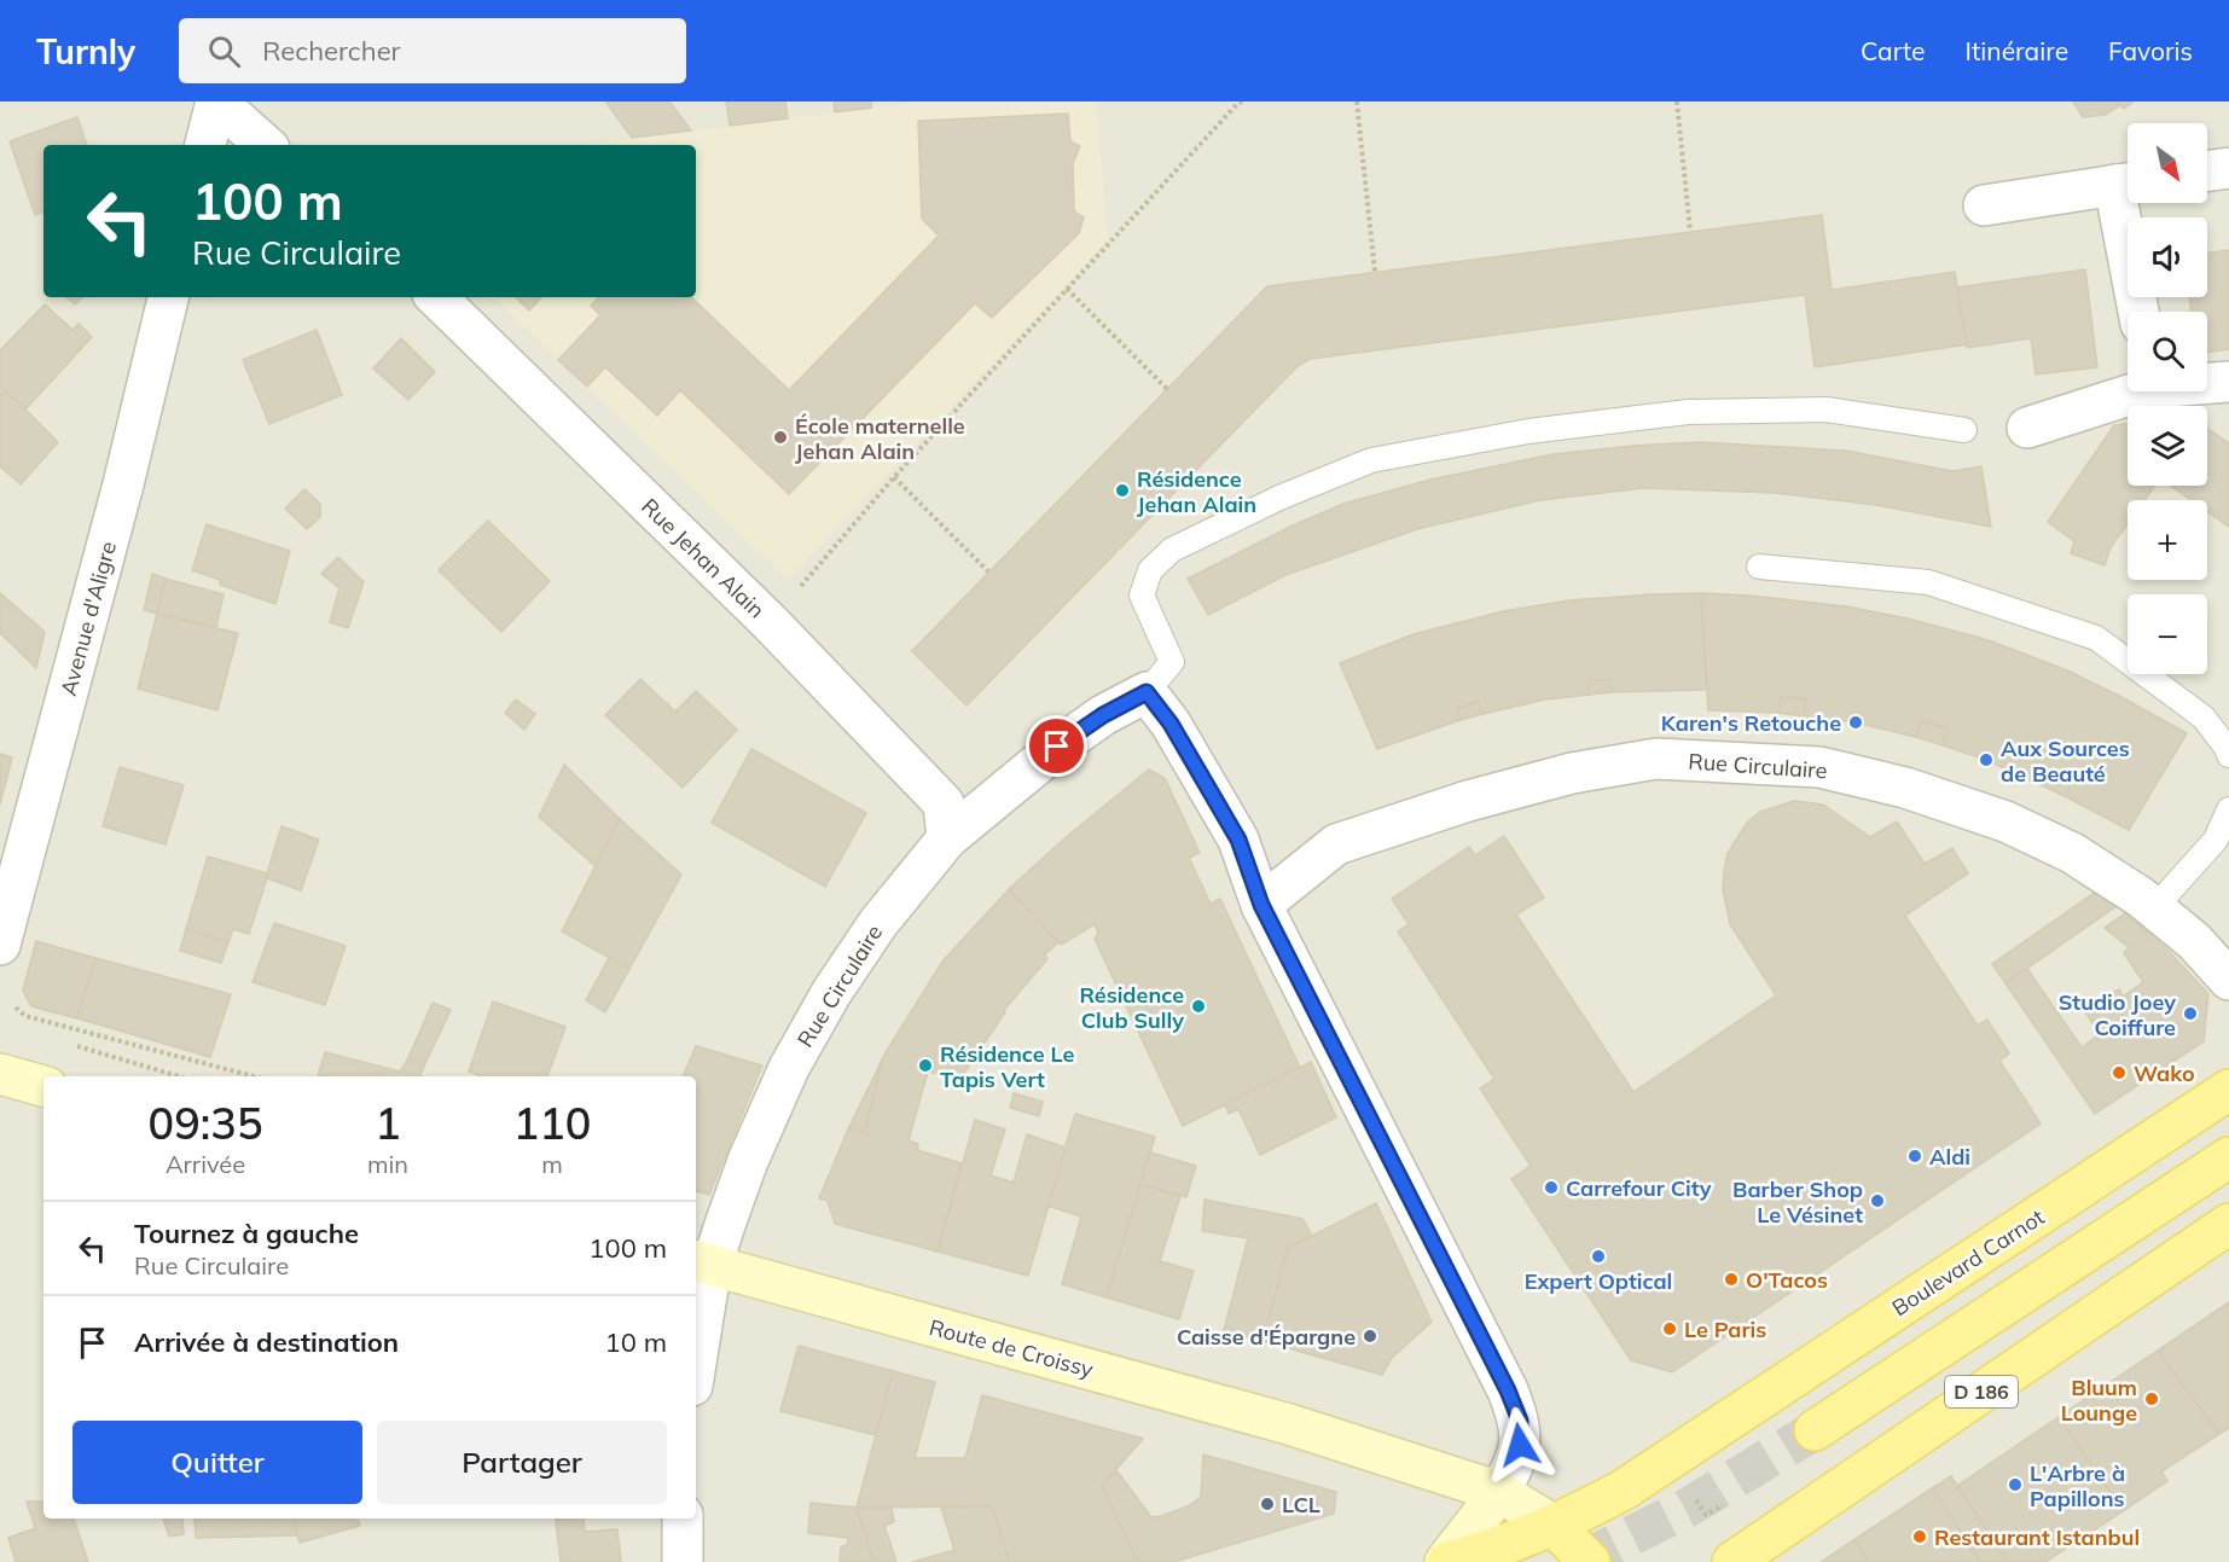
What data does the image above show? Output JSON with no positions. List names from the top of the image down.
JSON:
{
  "streets": {
    "main road": ["Boulevard Carnot", "Route de Croissy", "D 186"],
    "street": ["Rue Jehan Alain", "Avenue d'Aligre", "Rue Circulaire"]
  },
  "crossings": [
    ["Rue Jehan Alain", "Rue Circulaire"],
    ["Rue Circulaire", "Route de Croissy"],
    ["Boulevard Carnot", "Route de Croissy"]
  ],
  "places": [
    "École maternelle Jehan Alain",
    "Résidence Jehan Alain",
    "Karen's Retouche",
    "Aux Sources de Beauté",
    "Résidence Club Sully",
    "Studio Joey Coiffure",
    "Résidence Le Tapis Vert",
    "Wako",
    "Aldi",
    "Carrefour City",
    "Barber Shop Le Vésinet",
    "Expert Optical",
    "O'Tacos",
    "Le Paris",
    "Caisse d'Épargne",
    "Bluum Lounge",
    "L'Arbre à Papillons",
    "LCL",
    "Restaurant Istanbul"
  ],
  "north": "bottom right",
  "page": {
    "header": "Turnly",
    "search": "Rechercher",
    "nav": ["Carte", "Itinéraire", "Favoris"],
    "map_buttons": ["+", "−"],
    "turn": ["100 m", "Rue Circulaire"],
    "eta": [
      "09:35",
      "Arrivée",
      "1",
      "min",
      "110",
      "m"
    ],
    "list": [
      {
        "name": "Tournez à gauche",
        "note": "Rue Circulaire",
        "value": "100 m"
      },
      {
        "name": "Arrivée à destination",
        "value": "10 m"
      }
    ],
    "buttons": ["Quitter", "Partager"]
  }
}
